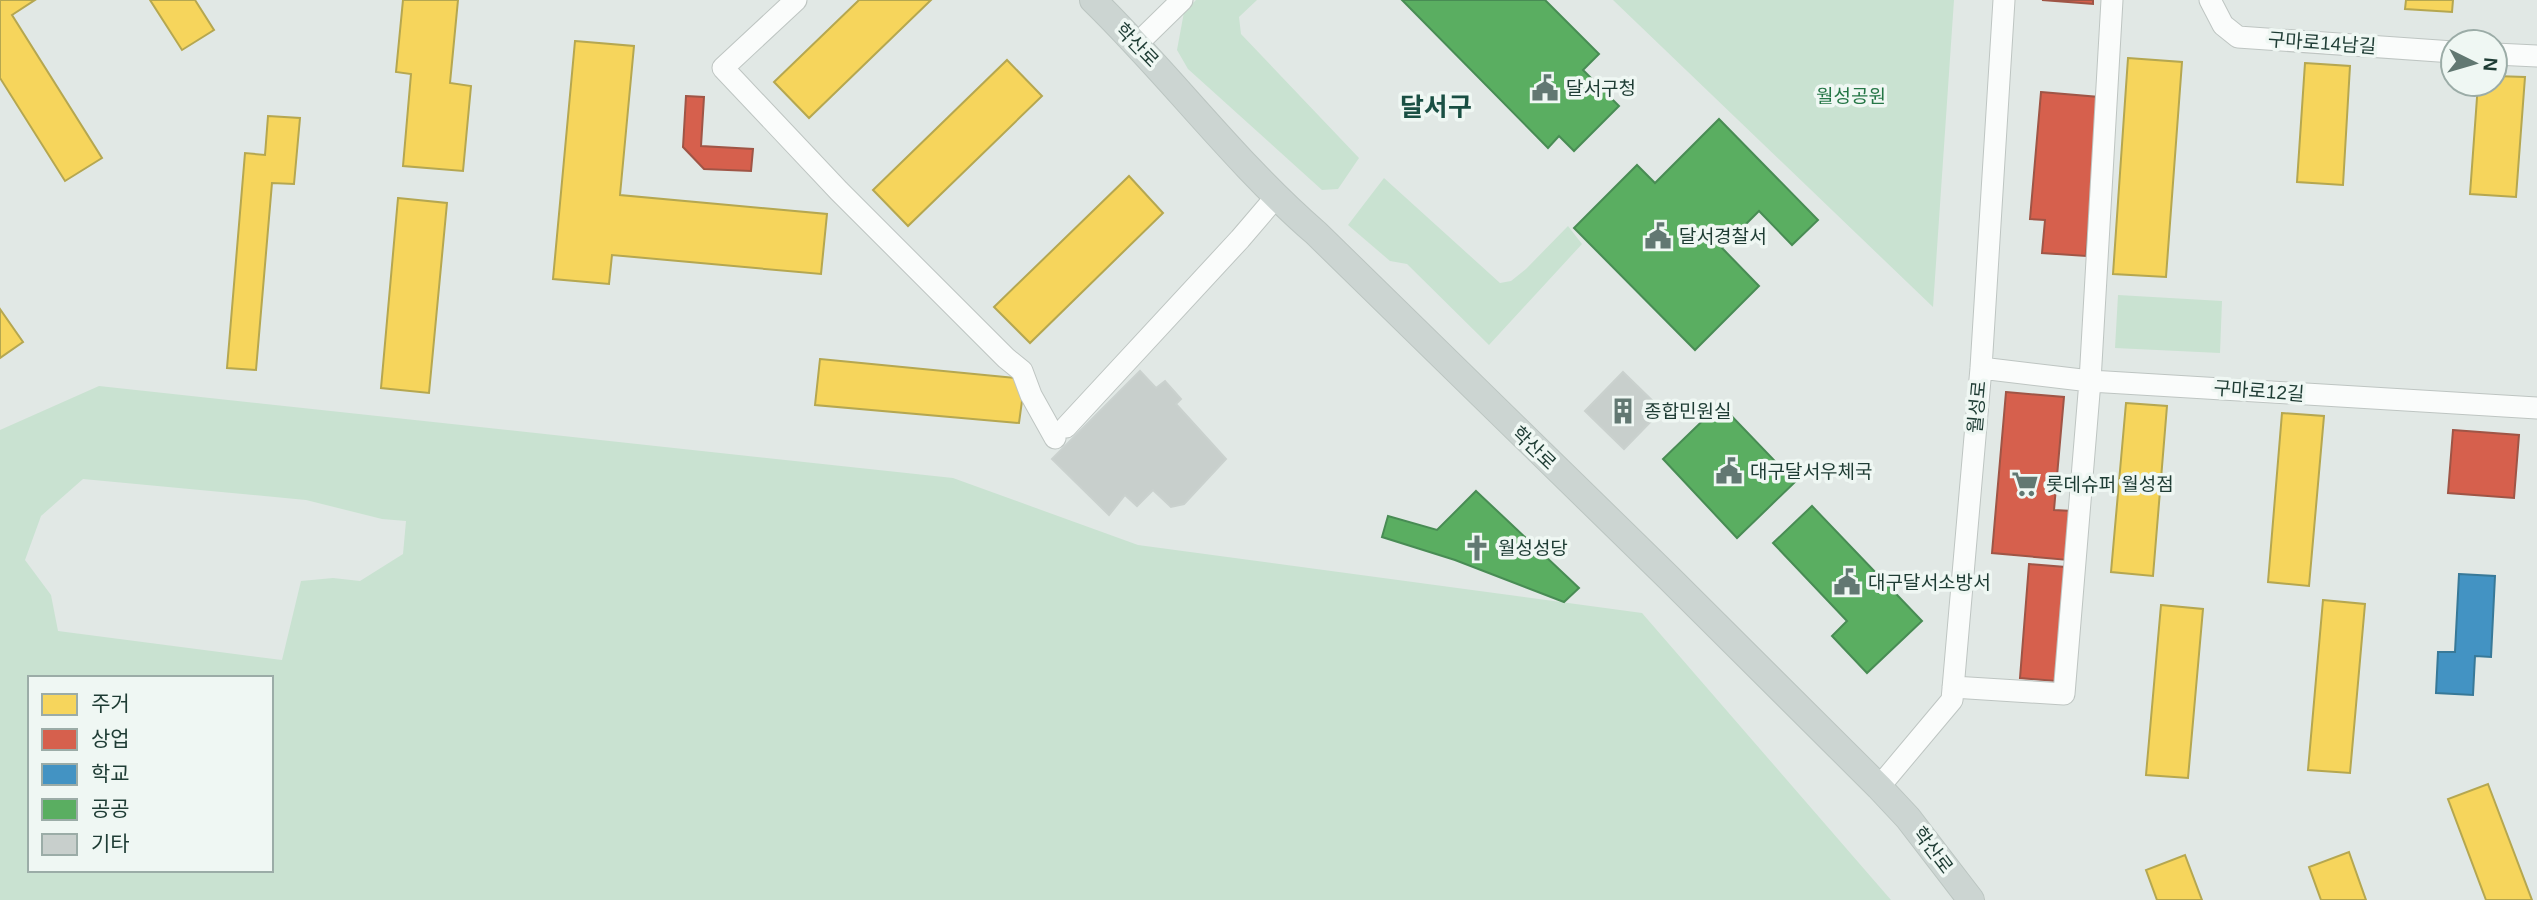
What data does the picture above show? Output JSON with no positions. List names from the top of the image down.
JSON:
{
  "streets": {
    "main road": ["학산로"],
    "street": ["구마로14남길", "구마로12길", "월성로"]
  },
  "crossings": [
    ["학산로", "월성로"],
    ["구마로12길", "월성로"]
  ],
  "districts": ["달서구"],
  "parks": ["월성공원"],
  "places": {
    "public building": [
      "달서구청",
      "달서경찰서",
      "대구달서우체국",
      "대구달서소방서"
    ],
    "building": ["종합민원실"],
    "supermarket": ["롯데슈퍼 월성점"],
    "church": ["월성성당"]
  },
  "legend": [
    "주거",
    "상업",
    "학교",
    "공공",
    "기타"
  ],
  "north": "right"
}
